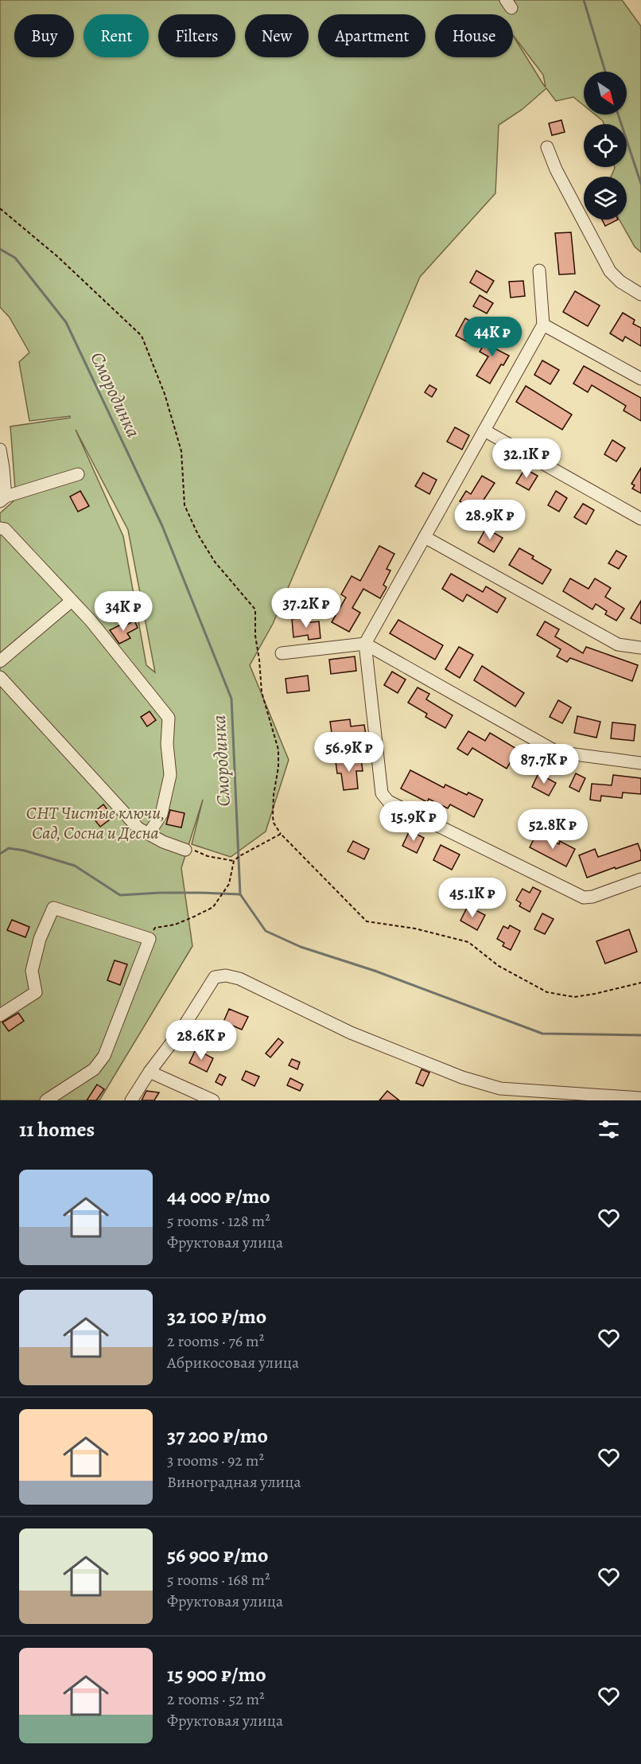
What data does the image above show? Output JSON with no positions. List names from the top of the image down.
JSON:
{
  "water": ["Смородинка"],
  "parks": ["СНТ Чистые ключи, Сад, Сосна и Десна"],
  "north": "bottom right",
  "page": {
    "chip": [
      "Buy",
      "Rent",
      "Filters",
      "New",
      "Apartment",
      "House"
    ],
    "price": [
      "44K ₽",
      "32.1K ₽",
      "28.9K ₽",
      "37.2K ₽",
      "34K ₽",
      "56.9K ₽",
      "87.7K ₽",
      "15.9K ₽",
      "52.8K ₽",
      "45.1K ₽",
      "28.6K ₽"
    ],
    "heading": "11 homes",
    "list": [
      {
        "name": "44 000 ₽/mo",
        "note": "5 rooms · 128 m² · Фруктовая улица"
      },
      {
        "name": "32 100 ₽/mo",
        "note": "2 rooms · 76 m² · Абрикосовая улица"
      },
      {
        "name": "37 200 ₽/mo",
        "note": "3 rooms · 92 m² · Виноградная улица"
      },
      {
        "name": "56 900 ₽/mo",
        "note": "5 rooms · 168 m² · Фруктовая улица"
      },
      {
        "name": "15 900 ₽/mo",
        "note": "2 rooms · 52 m² · Фруктовая улица"
      }
    ]
  }
}
